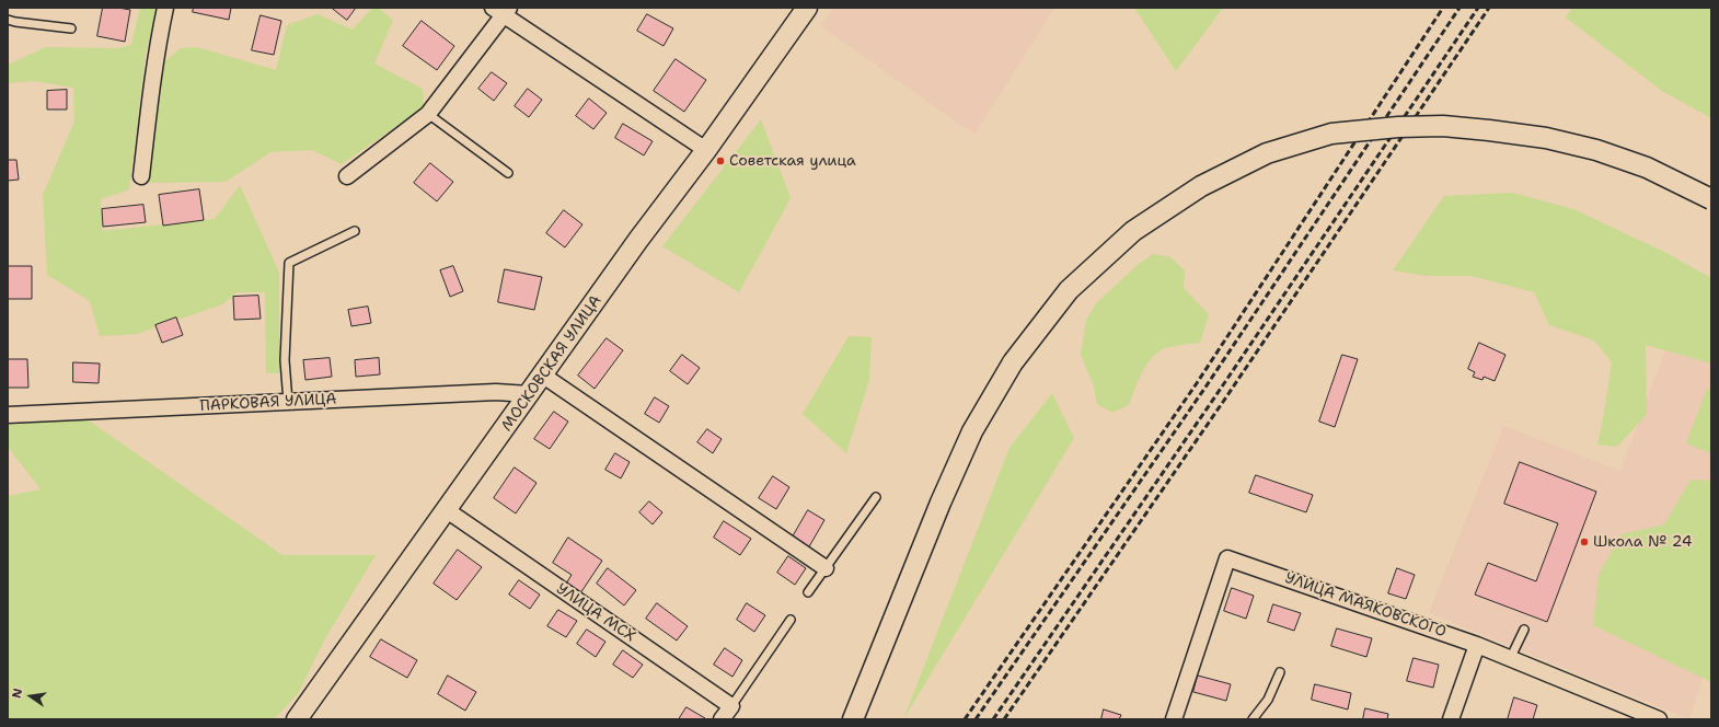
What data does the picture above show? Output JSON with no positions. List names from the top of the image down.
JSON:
{
  "streets": {
    "street": [
      "МОСКОВСКАЯ УЛИЦА",
      "ПАРКОВАЯ УЛИЦА",
      "УЛИЦА МАЯКОВСКОГО",
      "УЛИЦА МСХ"
    ]
  },
  "crossings": [
    ["МОСКОВСКАЯ УЛИЦА", "ПАРКОВАЯ УЛИЦА"],
    ["МОСКОВСКАЯ УЛИЦА", "УЛИЦА МСХ"]
  ],
  "places": ["Советская улица", "Школа № 24"],
  "north": "left"
}
